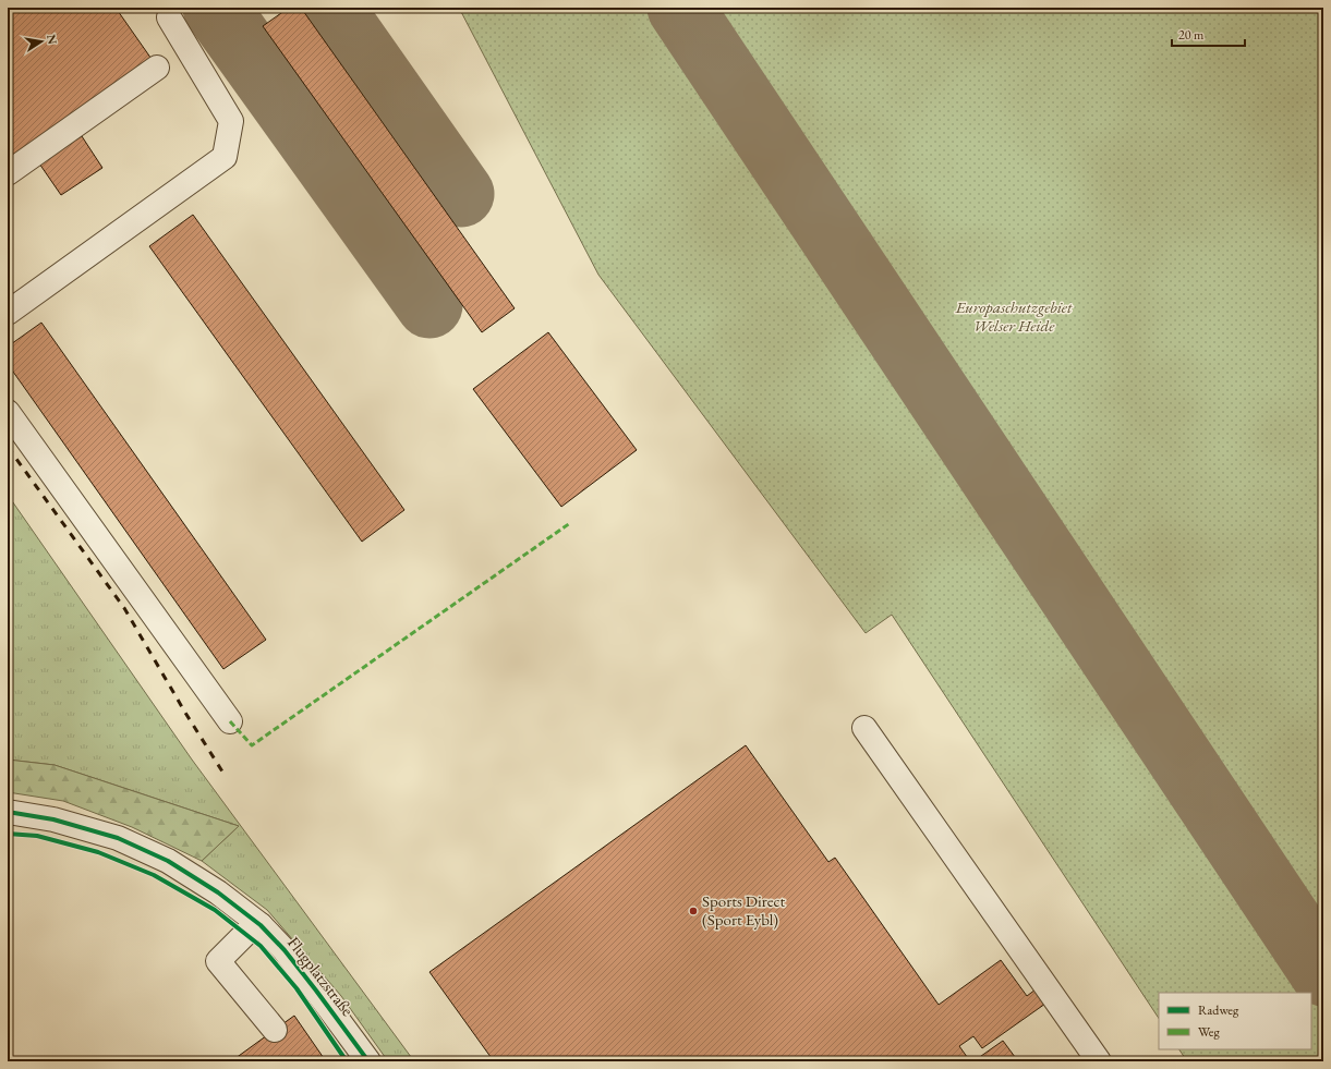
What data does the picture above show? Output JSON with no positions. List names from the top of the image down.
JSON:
{
  "streets": {
    "street": ["Flugplatzstraße"]
  },
  "parks": ["Europaschutzgebiet Welser Heide"],
  "places": ["Sports Direct (Sport Eybl)"],
  "legend": ["Radweg", "Weg"],
  "scale_bar": "20 m",
  "north": "right"
}
